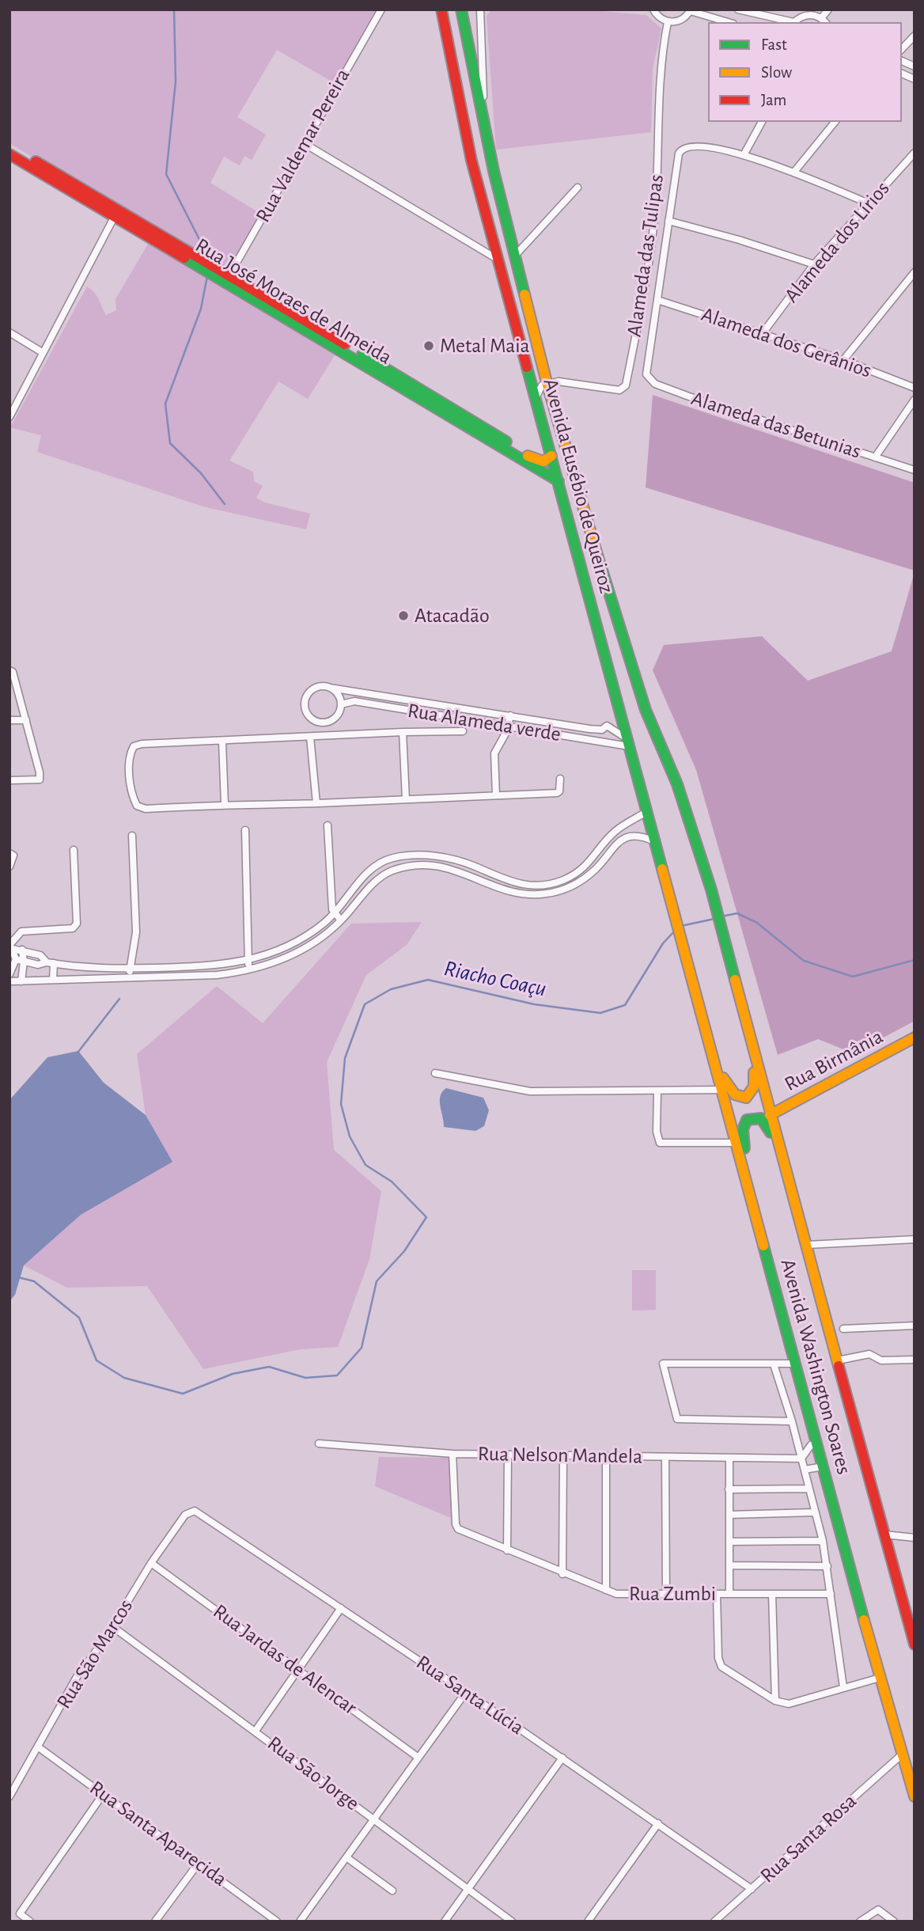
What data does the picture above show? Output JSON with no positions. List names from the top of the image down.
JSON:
{
  "streets": {
    "main road": [
      "Rua José Moraes de Almeida",
      "Avenida Eusébio de Queiroz",
      "Rua Birmânia",
      "Avenida Washington Soares"
    ],
    "street": [
      "Rua Valdemar Pereira",
      "Alameda dos Lírios",
      "Alameda das Tulipas",
      "Alameda dos Gerânios",
      "Alameda das Betunias",
      "Rua Alameda verde",
      "Rua Nelson Mandela",
      "Rua Zumbi",
      "Rua São Marcos",
      "Rua Jardas de Alencar",
      "Rua Santa Lúcia",
      "Rua São Jorge",
      "Rua Santa Aparecida",
      "Rua Santa Rosa"
    ]
  },
  "crossings": [
    ["Rua Valdemar Pereira", "Rua José Moraes de Almeida"],
    ["Alameda dos Lírios", "Alameda dos Gerânios"],
    ["Alameda das Tulipas", "Avenida Eusébio de Queiroz"],
    ["Rua José Moraes de Almeida", "Avenida Eusébio de Queiroz"],
    ["Alameda dos Gerânios", "Alameda das Betunias"],
    ["Avenida Eusébio de Queiroz", "Rua Alameda verde"],
    ["Avenida Eusébio de Queiroz", "Avenida Washington Soares"],
    ["Rua Birmânia", "Avenida Washington Soares"],
    ["Avenida Washington Soares", "Rua Nelson Mandela"],
    ["Avenida Washington Soares", "Rua Zumbi"],
    ["Avenida Washington Soares", "Rua Santa Rosa"],
    ["Rua Nelson Mandela", "Rua Zumbi"],
    ["Rua São Marcos", "Rua Jardas de Alencar"],
    ["Rua São Marcos", "Rua Santa Lúcia"],
    ["Rua São Marcos", "Rua São Jorge"],
    ["Rua São Marcos", "Rua Santa Aparecida"],
    ["Rua Santa Lúcia", "Rua Santa Rosa"]
  ],
  "water": ["Riacho Coaçu"],
  "places": ["Metal Maia", "Atacadão"],
  "legend": ["Fast", "Slow", "Jam"]
}
